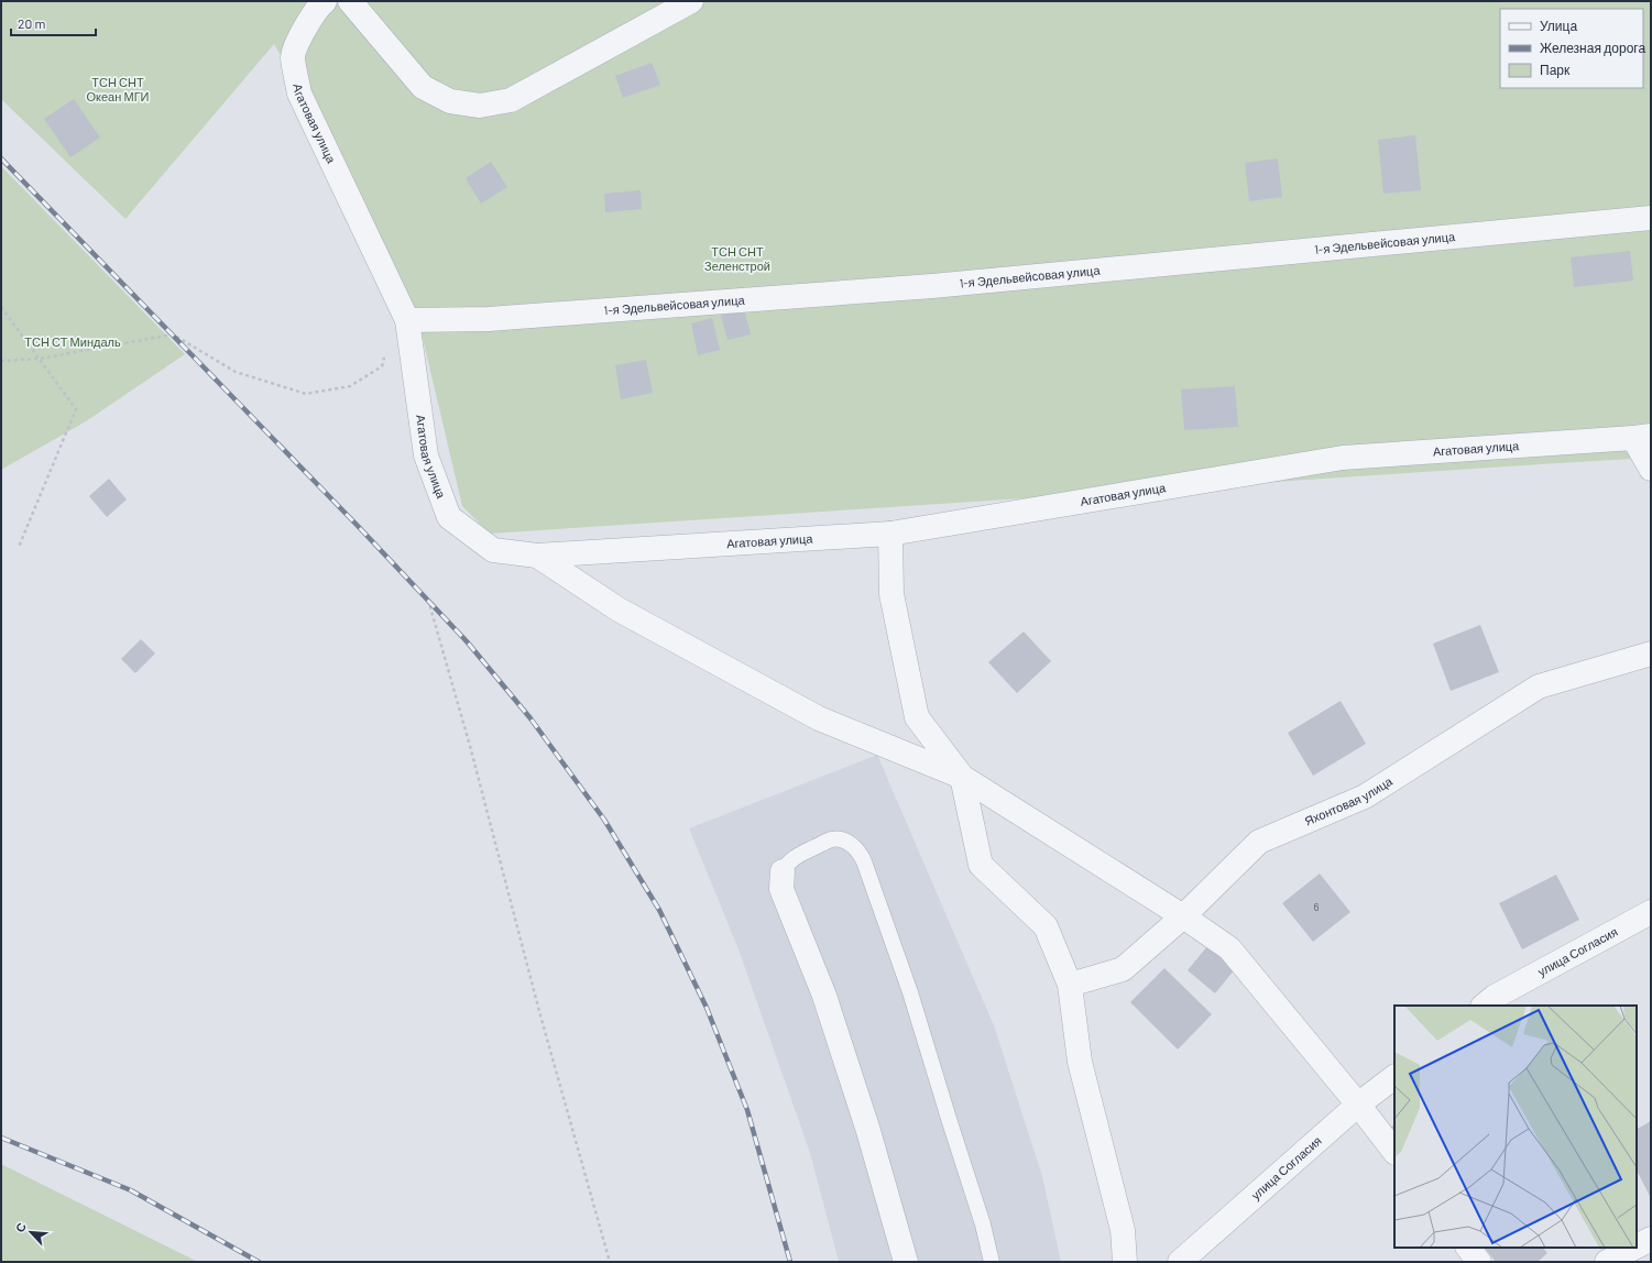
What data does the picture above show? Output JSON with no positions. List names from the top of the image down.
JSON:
{
  "streets": {
    "street": [
      "Агатовая улица",
      "1-я Эдельвейсовая улица",
      "Яхонтовая улица",
      "улица Согласия"
    ]
  },
  "crossings": [
    ["Агатовая улица", "1-я Эдельвейсовая улица"]
  ],
  "parks": ["ТСН СНТ Океан МГИ", "ТСН СНТ Зеленстрой", "ТСН СТ Миндаль"],
  "house_numbers": ["6"],
  "legend": ["Улица", "Железная дорога", "Парк"],
  "scale_bar": "20 m",
  "north": "top left"
}
